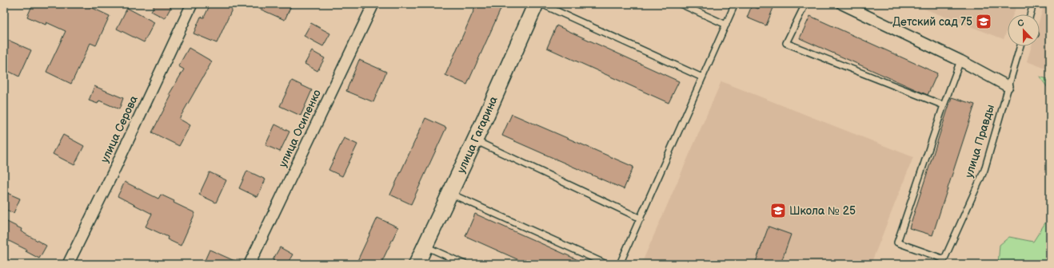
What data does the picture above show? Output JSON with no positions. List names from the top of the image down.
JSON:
{
  "streets": {
    "main road": ["улица Гагарина"],
    "street": ["улица Осипенко", "улица Серова"],
    "lane": ["улица Правды"]
  },
  "places": {
    "school or university": ["Детский сад 75", "Школа № 25"]
  },
  "north": "top"
}
